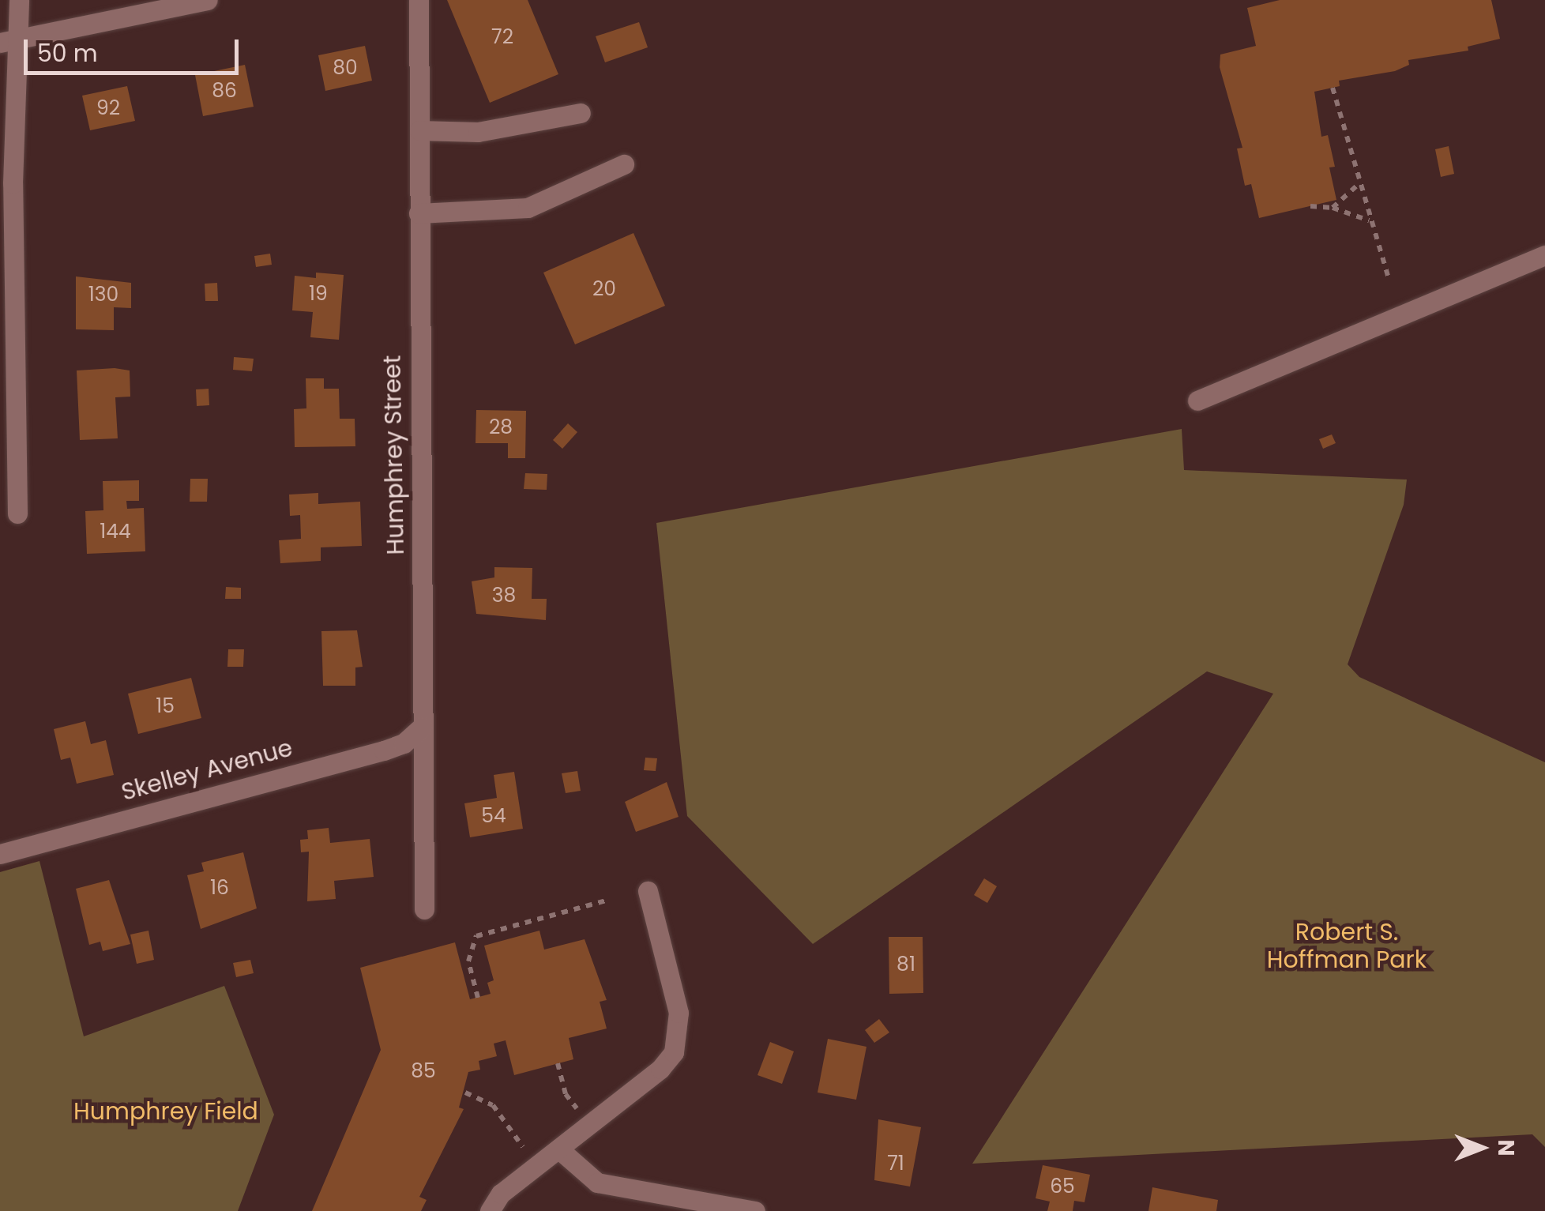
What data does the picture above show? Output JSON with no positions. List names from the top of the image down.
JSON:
{
  "streets": {
    "street": ["Humphrey Street", "Skelley Avenue"]
  },
  "crossings": [
    ["Humphrey Street", "Skelley Avenue"]
  ],
  "parks": ["Robert S. Hoffman Park", "Humphrey Field"],
  "house_numbers": [
    "72",
    "80",
    "86",
    "92",
    "20",
    "19",
    "130",
    "28",
    "144",
    "38",
    "15",
    "54",
    "16",
    "81",
    "85",
    "71",
    "65"
  ],
  "scale_bar": "50 m",
  "north": "right"
}
